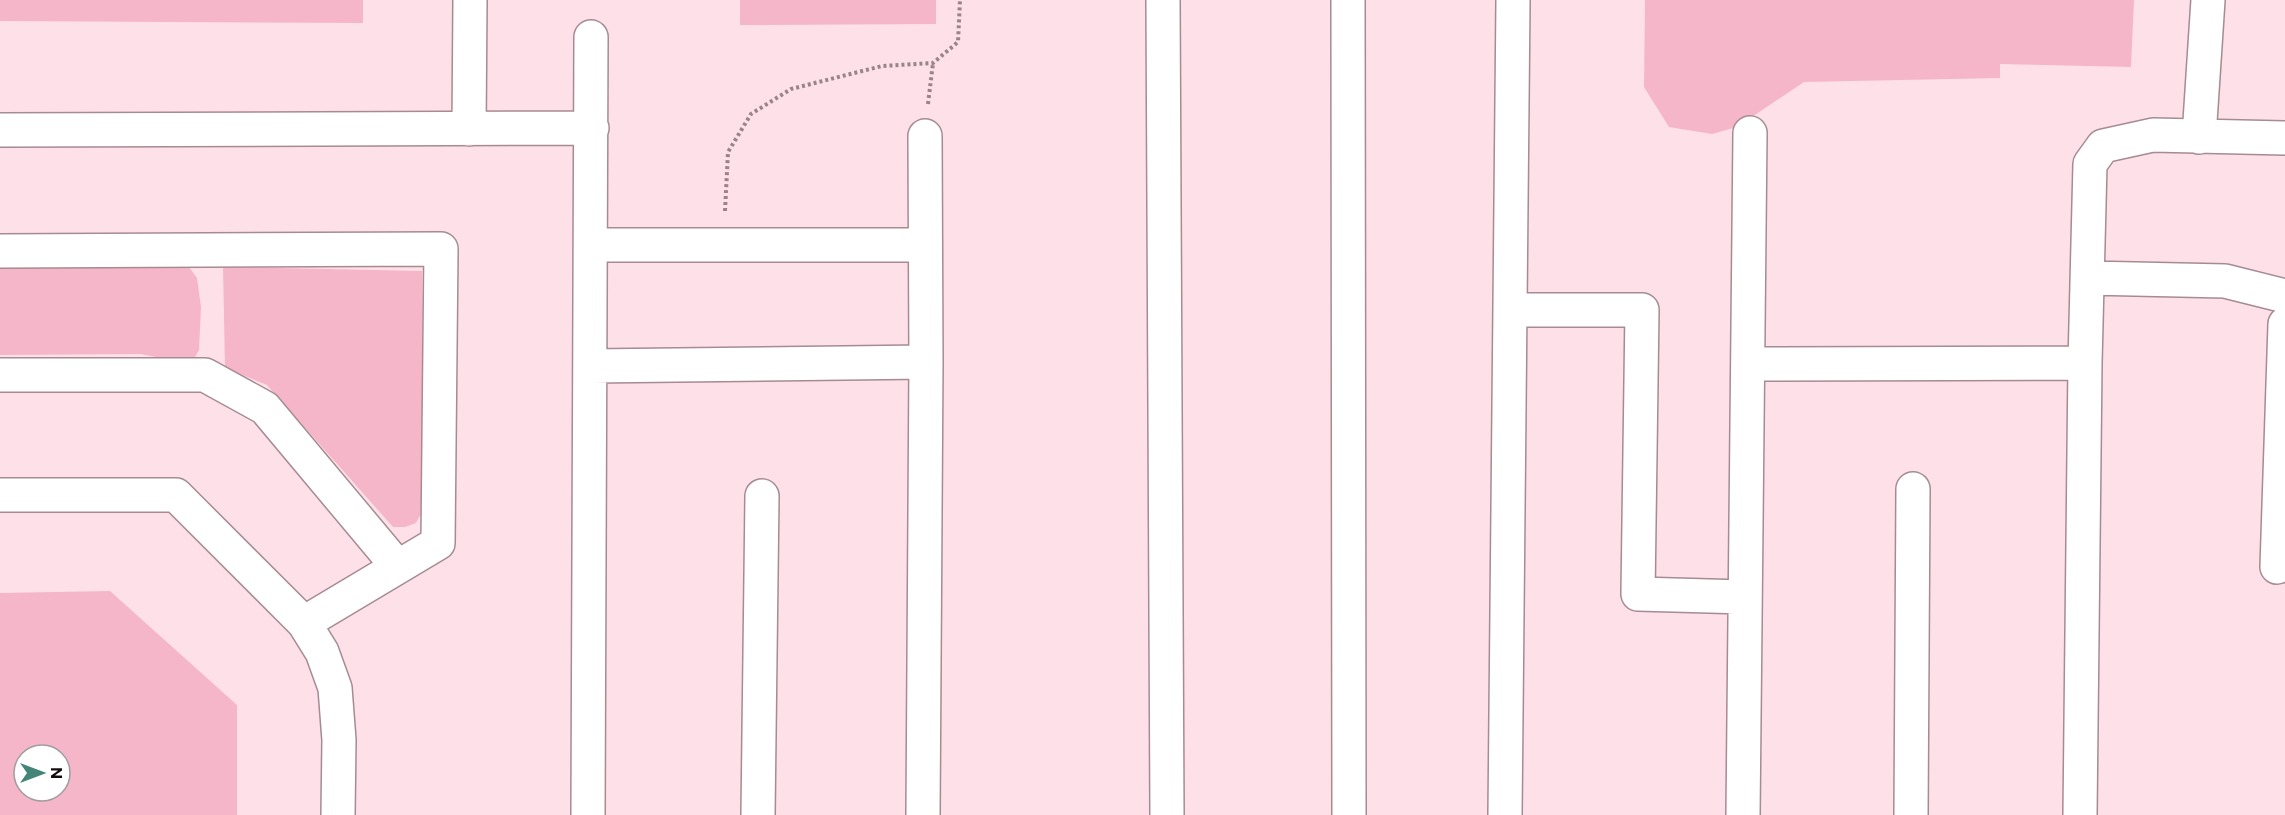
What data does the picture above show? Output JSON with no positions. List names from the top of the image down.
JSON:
{
  "north": "right"
}
